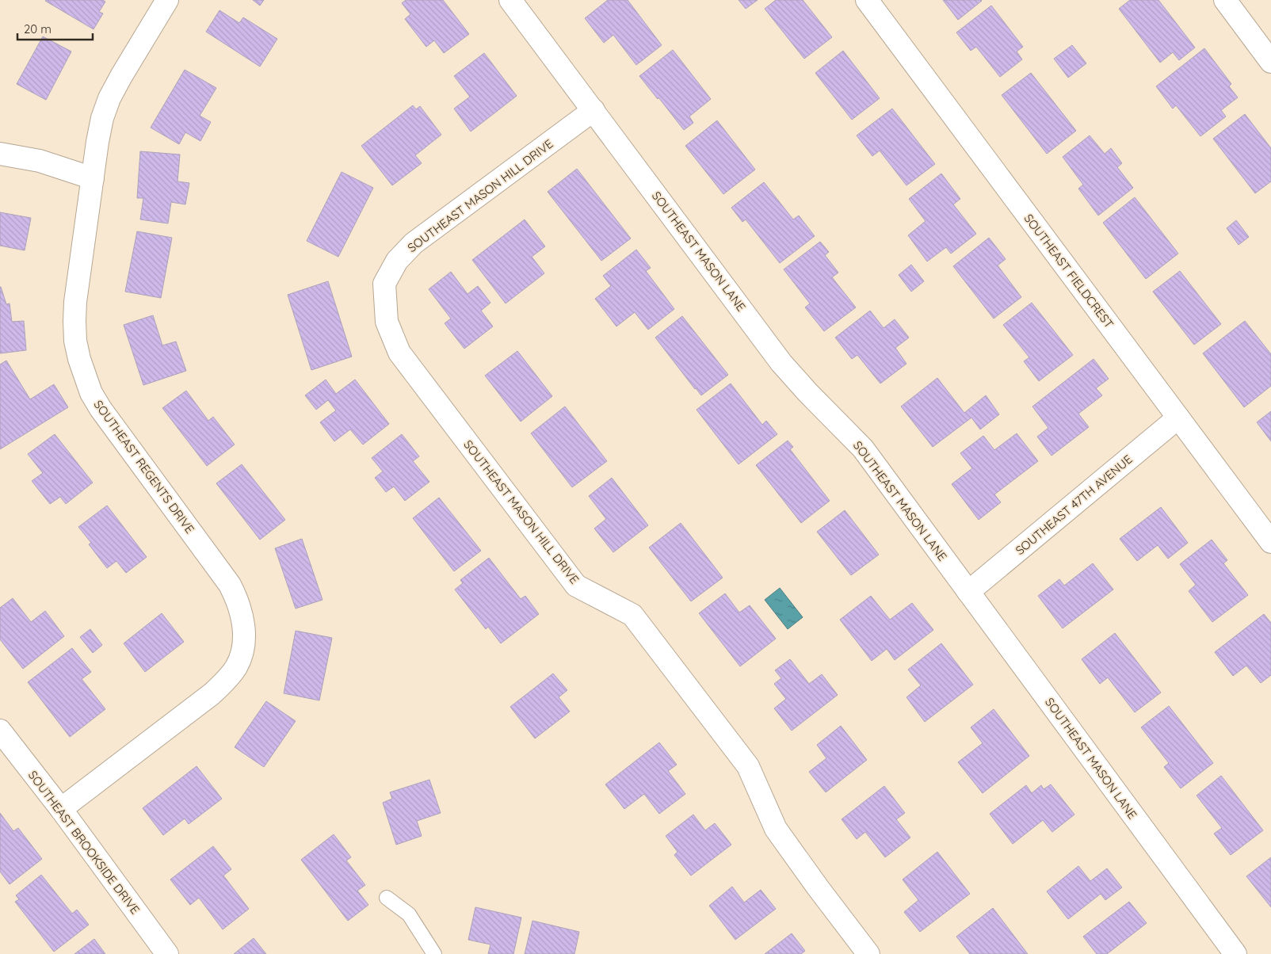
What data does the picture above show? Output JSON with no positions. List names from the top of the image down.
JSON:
{
  "streets": {
    "street": [
      "SOUTHEAST MASON HILL DRIVE",
      "SOUTHEAST MASON LANE",
      "SOUTHEAST FIELDCREST",
      "SOUTHEAST REGENTS DRIVE",
      "SOUTHEAST 47TH AVENUE",
      "SOUTHEAST BROOKSIDE DRIVE"
    ]
  },
  "crossings": [
    ["SOUTHEAST MASON HILL DRIVE", "SOUTHEAST MASON LANE"],
    ["SOUTHEAST MASON LANE", "SOUTHEAST 47TH AVENUE"],
    ["SOUTHEAST FIELDCREST", "SOUTHEAST 47TH AVENUE"],
    ["SOUTHEAST REGENTS DRIVE", "SOUTHEAST BROOKSIDE DRIVE"]
  ],
  "scale_bar": "20 m"
}
